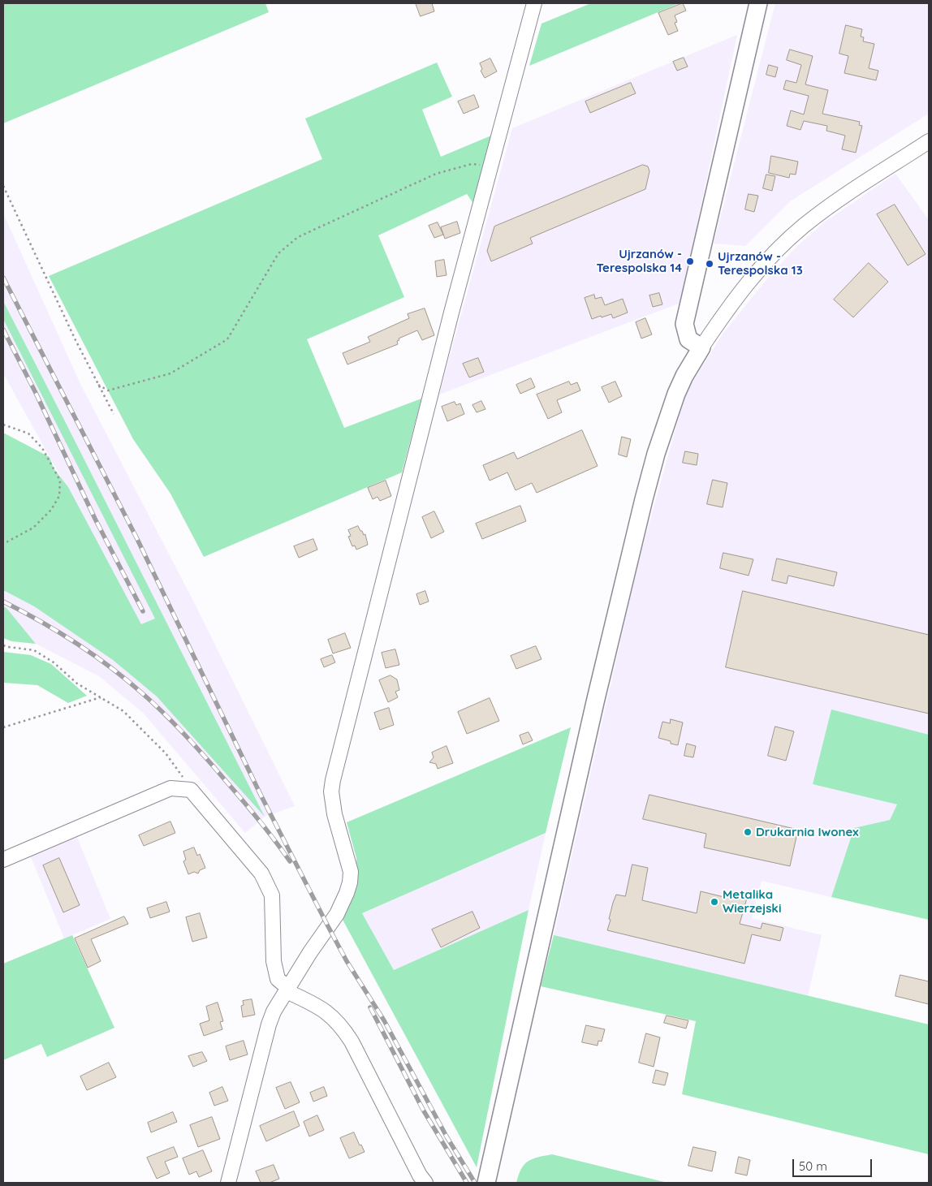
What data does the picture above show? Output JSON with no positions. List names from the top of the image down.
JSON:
{
  "places": [
    "Ujrzanów - Terespolska 14",
    "Ujrzanów - Terespolska 13",
    "Drukarnia Iwonex",
    "Metalika Wierzejski"
  ],
  "scale_bar": "50 m"
}
